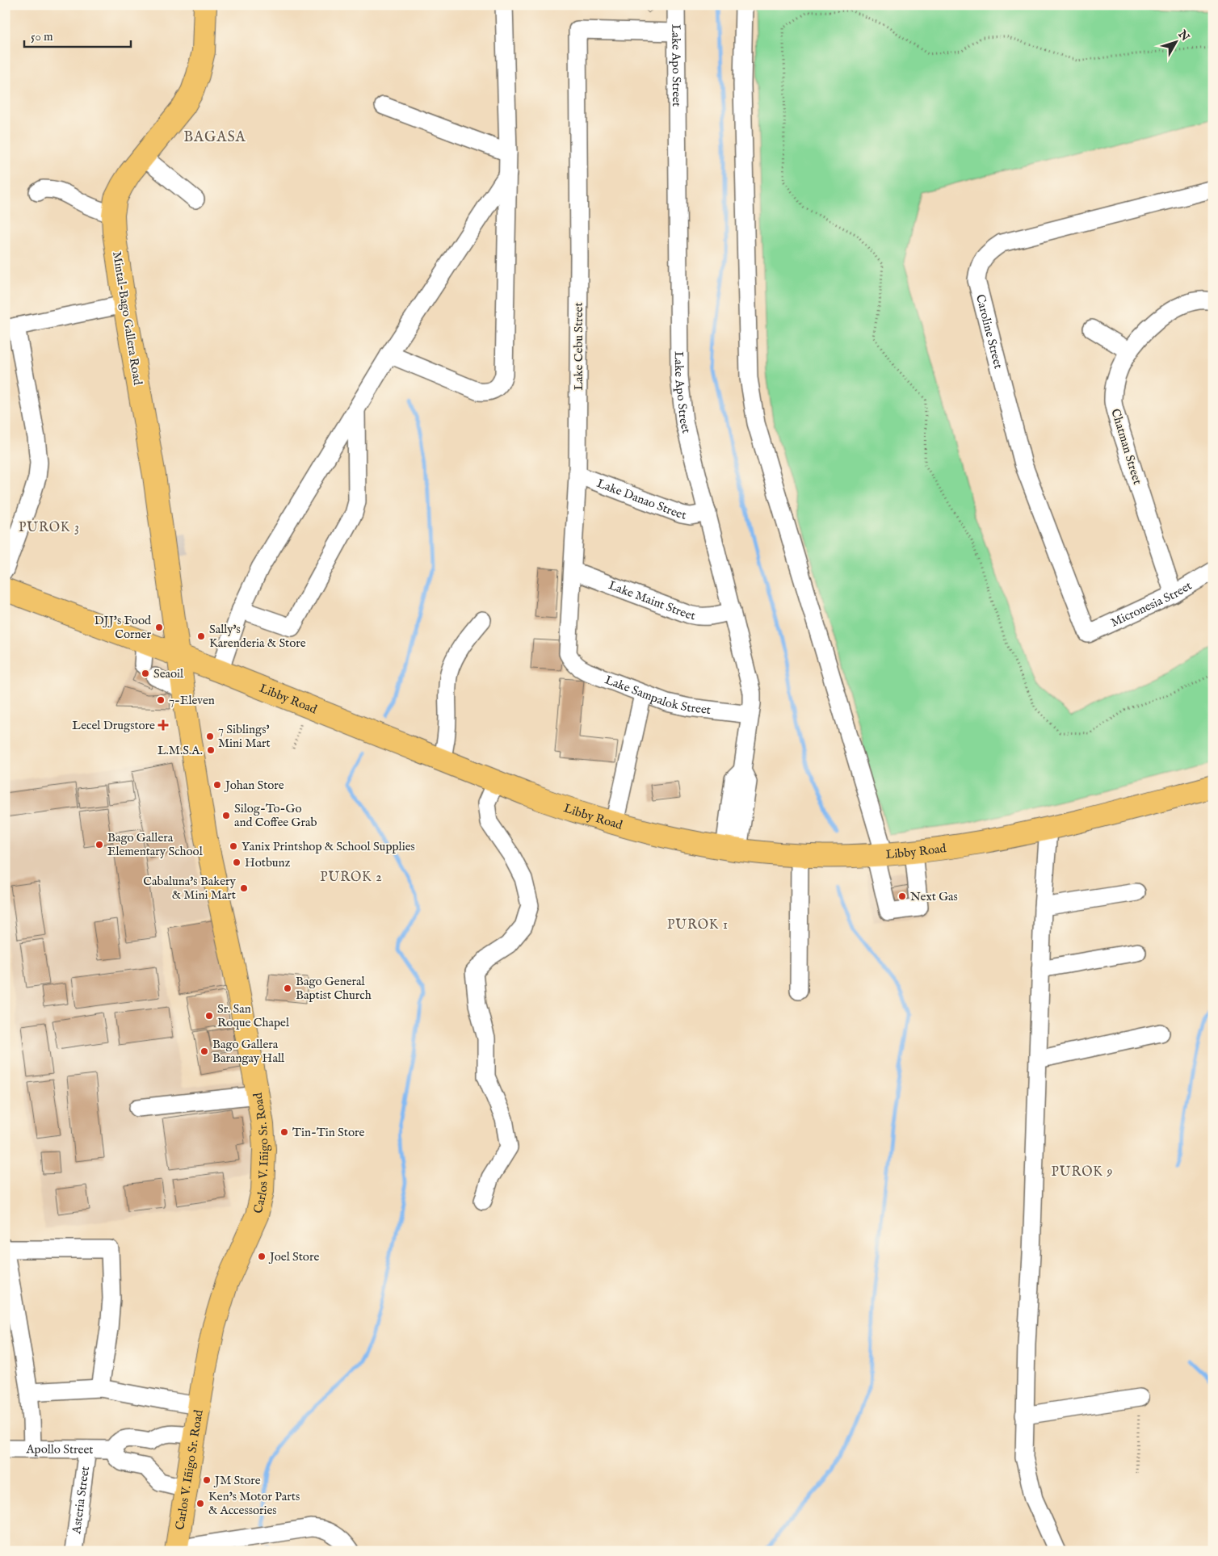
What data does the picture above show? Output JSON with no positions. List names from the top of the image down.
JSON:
{
  "streets": {
    "main road": ["Mintal-Bago Gallera Road", "Libby Road", "Carlos V. Iñigo Sr. Road"],
    "street": [
      "Lake Apo Street",
      "Caroline Street",
      "Lake Cebu Street",
      "Chatman Street",
      "Lake Danao Street",
      "Lake Maint Street",
      "Micronesia Street",
      "Lake Sampalok Street",
      "Apollo Street",
      "Asteria Street"
    ]
  },
  "crossings": [
    ["Lake Apo Street", "Lake Cebu Street"],
    ["Lake Apo Street", "Lake Danao Street"],
    ["Lake Apo Street", "Lake Maint Street"],
    ["Lake Apo Street", "Lake Sampalok Street"],
    ["Lake Apo Street", "Libby Road"],
    ["Mintal-Bago Gallera Road", "Libby Road"],
    ["Mintal-Bago Gallera Road", "Carlos V. Iñigo Sr. Road"],
    ["Caroline Street", "Micronesia Street"],
    ["Lake Cebu Street", "Lake Danao Street"],
    ["Lake Cebu Street", "Lake Maint Street"],
    ["Lake Cebu Street", "Lake Sampalok Street"],
    ["Chatman Street", "Micronesia Street"],
    ["Libby Road", "Carlos V. Iñigo Sr. Road"],
    ["Apollo Street", "Asteria Street"]
  ],
  "districts": [
    "BAGASA",
    "PUROK 3",
    "PUROK 2",
    "PUROK 1",
    "PUROK 9"
  ],
  "places": {
    "other": [
      "DJJ's Food Corner",
      "Sally's Karenderia & Store",
      "Seaoil",
      "7-Eleven",
      "7 Siblings' Mini Mart",
      "L.M.S.A.",
      "Johan Store",
      "Silog-To-Go and Coffee Grab",
      "Bago Gallera Elementary School",
      "Yanix Printshop & School Supplies",
      "Hotbunz",
      "Cabaluna's Bakery & Mini Mart",
      "Next Gas",
      "Bago General Baptist Church",
      "Sr. San Roque Chapel",
      "Bago Gallera Barangay Hall",
      "Tin-Tin Store",
      "Joel Store",
      "JM Store",
      "Ken's Motor Parts & Accessories"
    ],
    "health": ["Lecel Drugstore"]
  },
  "scale_bar": "50 m",
  "north": "top right"
}
